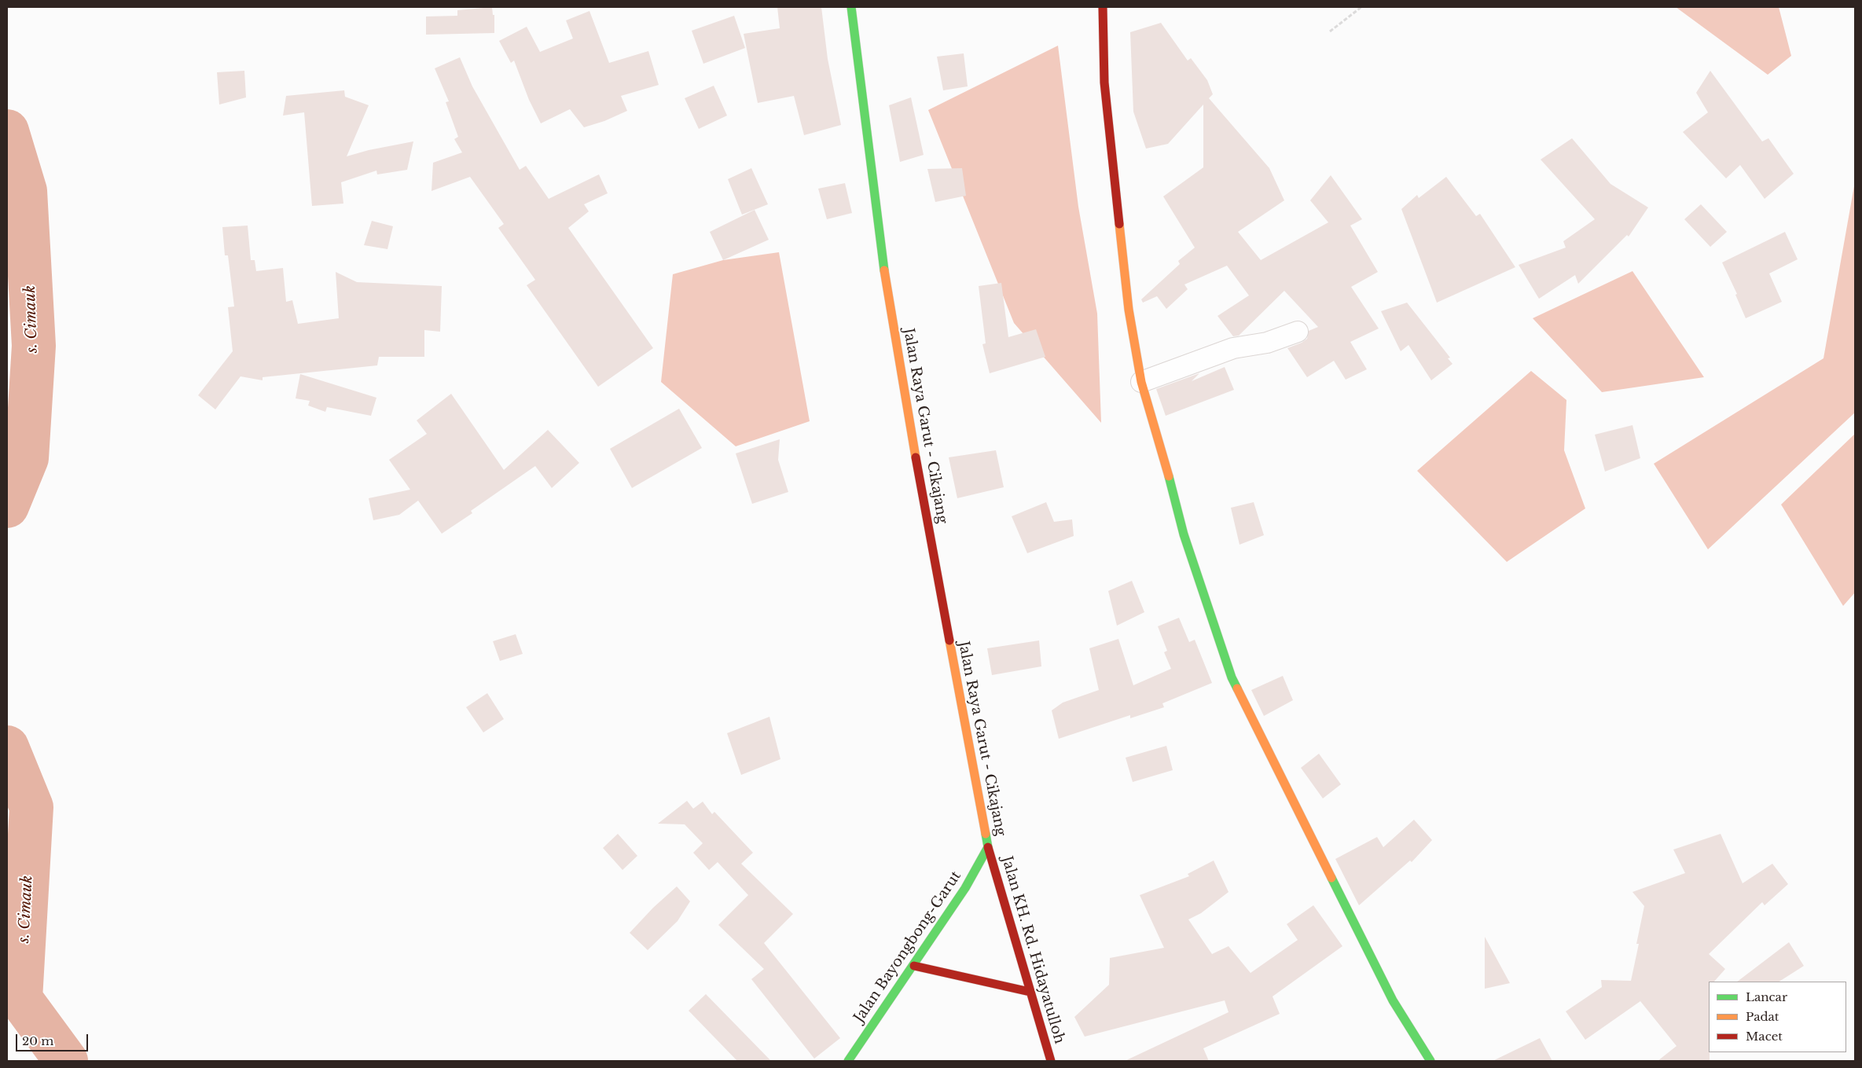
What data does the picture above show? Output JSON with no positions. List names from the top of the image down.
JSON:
{
  "streets": {
    "main road": ["Jalan Raya Garut - Cikajang", "Jalan Bayongbong-Garut", "Jalan KH. Rd. Hidayatulloh"]
  },
  "crossings": [
    ["Jalan Raya Garut - Cikajang", "Jalan Bayongbong-Garut"],
    ["Jalan Raya Garut - Cikajang", "Jalan KH. Rd. Hidayatulloh"],
    ["Jalan Bayongbong-Garut", "Jalan KH. Rd. Hidayatulloh"]
  ],
  "water": ["s. Cimauk"],
  "legend": ["Lancar", "Padat", "Macet"],
  "scale_bar": "20 m"
}
